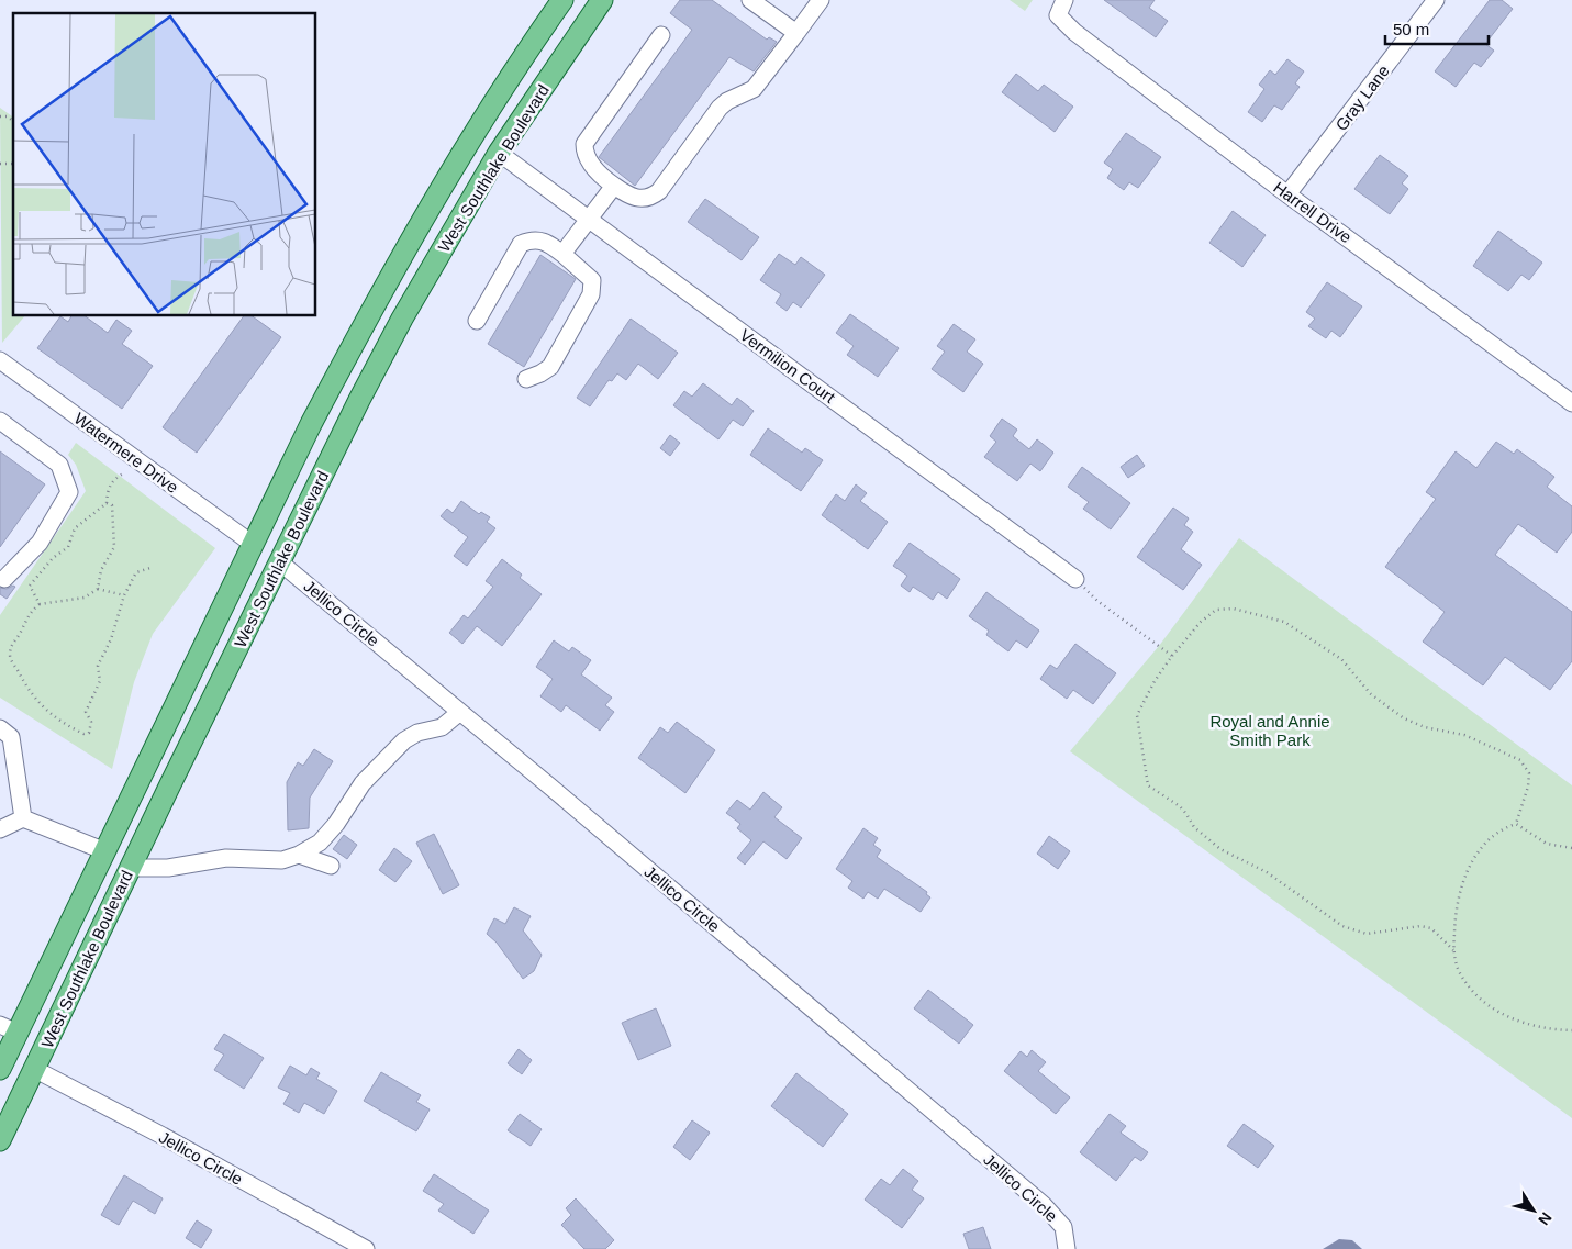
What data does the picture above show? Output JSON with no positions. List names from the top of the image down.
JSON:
{
  "streets": {
    "main road": ["West Southlake Boulevard"],
    "street": [
      "Gray Lane",
      "Harrell Drive",
      "Vermilion Court",
      "Watermere Drive",
      "Jellico Circle"
    ]
  },
  "crossings": [
    ["Gray Lane", "Harrell Drive"],
    ["West Southlake Boulevard", "Vermilion Court"],
    ["West Southlake Boulevard", "Watermere Drive"],
    ["West Southlake Boulevard", "Jellico Circle"]
  ],
  "parks": ["Royal and Annie Smith Park"],
  "scale_bar": "50 m",
  "north": "bottom right"
}
